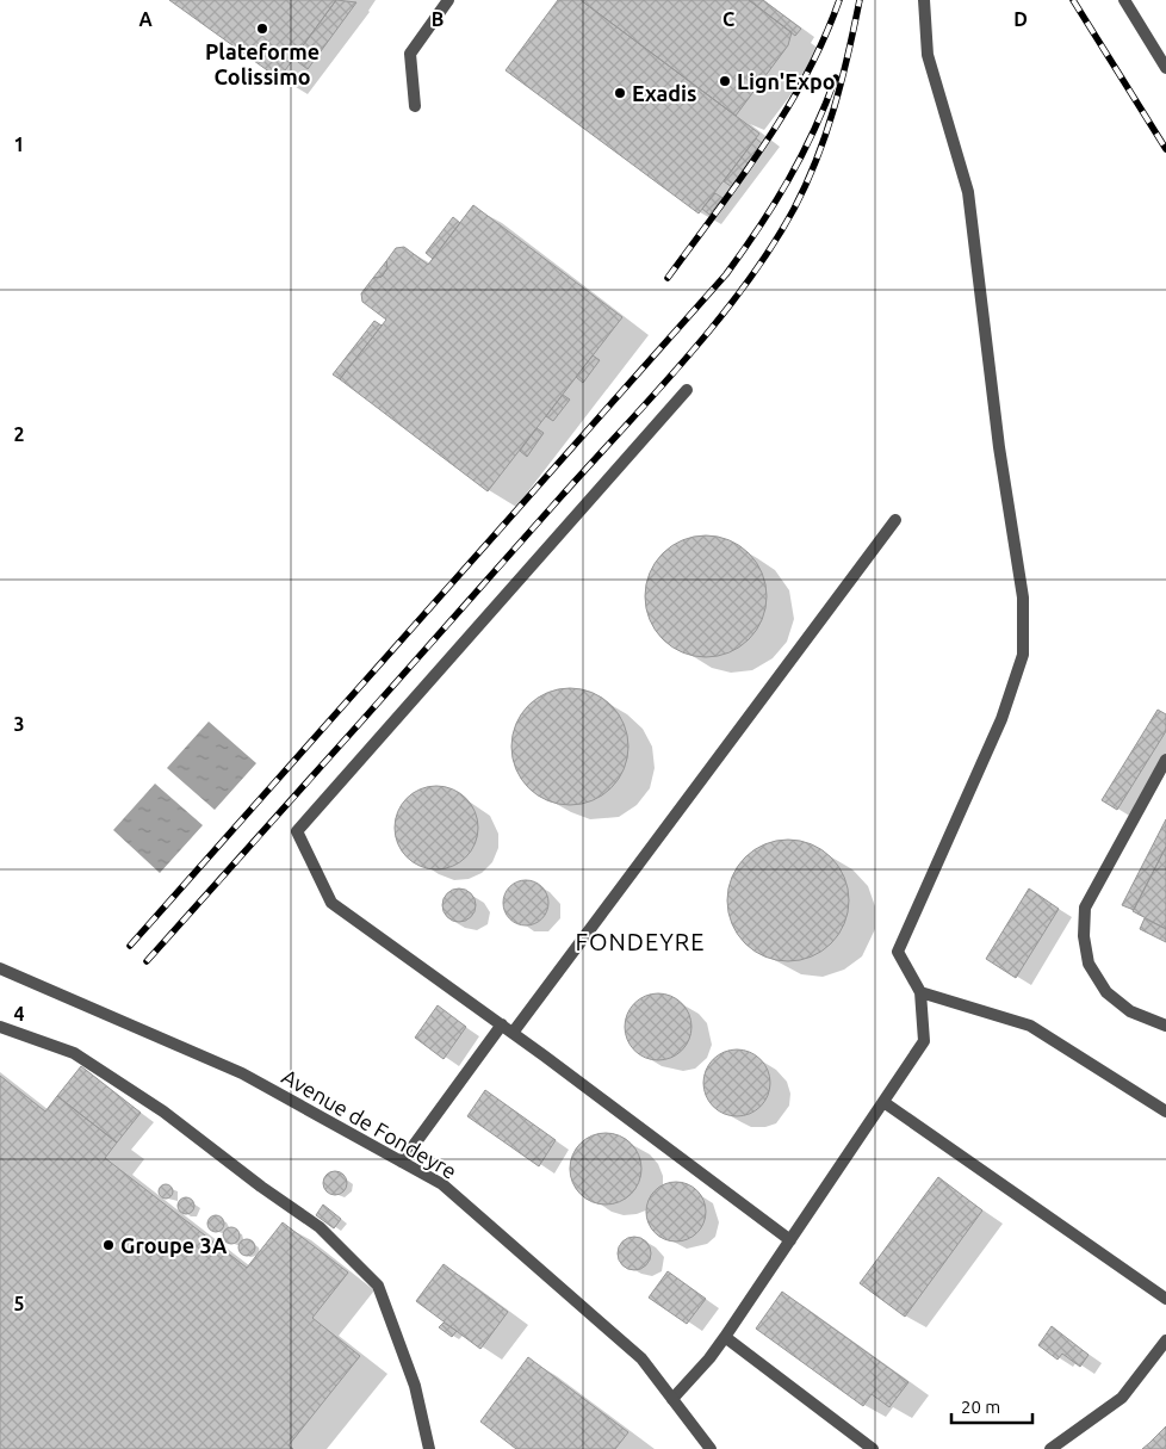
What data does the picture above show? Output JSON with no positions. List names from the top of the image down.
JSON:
{
  "streets": {
    "street": ["Avenue de Fondeyre"]
  },
  "districts": ["FONDEYRE"],
  "places": [
    "Plateforme Colissimo",
    "Lign'Expo",
    "Exadis",
    "Groupe 3A"
  ],
  "scale_bar": "20 m",
  "grid": {
    "columns": [
      "A",
      "B",
      "C",
      "D"
    ],
    "rows": [
      "1",
      "2",
      "3",
      "4",
      "5"
    ]
  }
}
